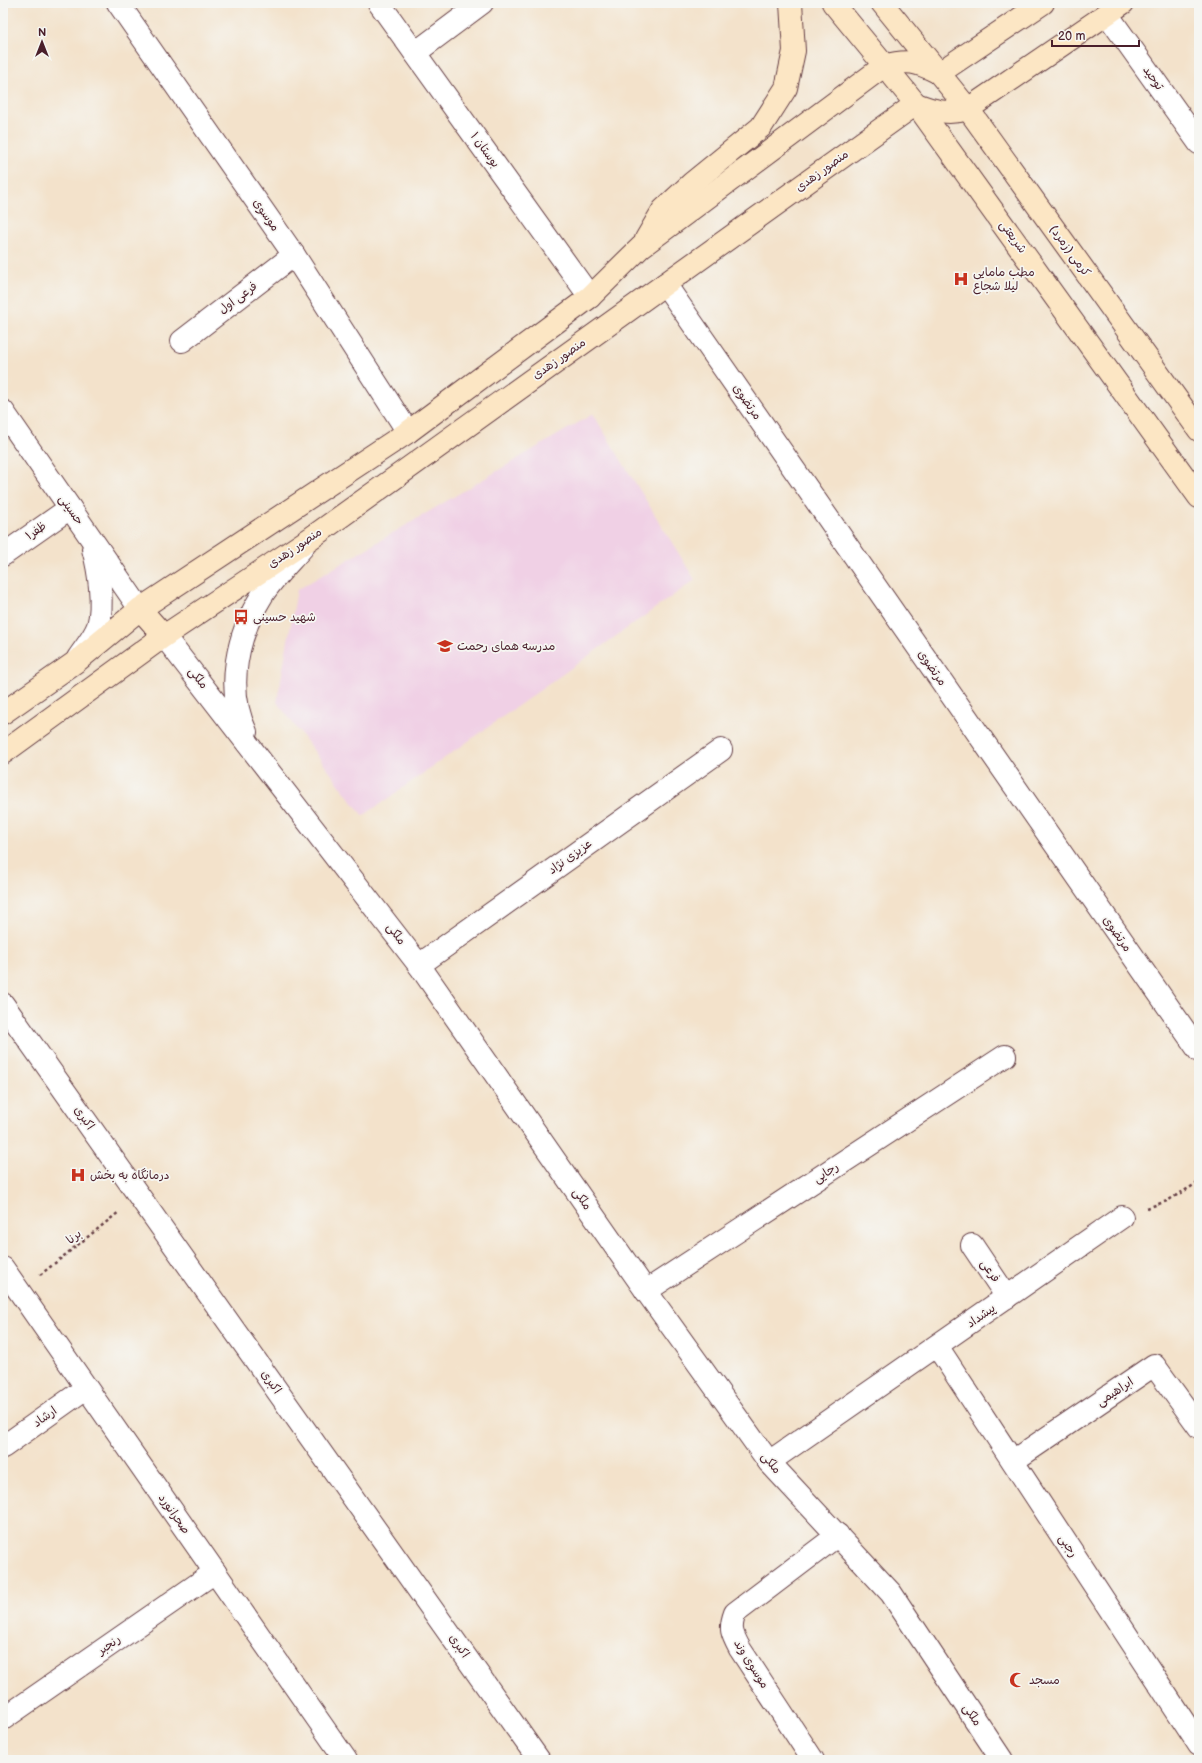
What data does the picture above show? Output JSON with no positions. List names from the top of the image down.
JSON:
{
  "streets": {
    "main road": ["منصور زهدی", "شریعتی", "کرمی (زمرد)"],
    "street": [
      "توحید",
      "بوستان ۱",
      "موسوی",
      "فرعی اول",
      "مرتضوی",
      "حسینی",
      "ظفر۱",
      "ملکی",
      "عزیزی نژاد",
      "اکبری",
      "رجایی",
      "فرعی",
      "پیشداد",
      "ابراهیمی",
      "ارشاد",
      "صحرانورد",
      "رجبی",
      "رنجبر",
      "موسوی وند"
    ],
    "path": ["برنا"]
  },
  "crossings": [
    ["منصور زهدی", "شریعتی"],
    ["منصور زهدی", "مرتضوی"],
    ["منصور زهدی", "ملکی"],
    ["موسوی", "فرعی اول"],
    ["حسینی", "ظفر۱"],
    ["ملکی", "عزیزی نژاد"],
    ["ملکی", "رجایی"],
    ["ملکی", "پیشداد"],
    ["ملکی", "موسوی وند"],
    ["اکبری", "برنا"],
    ["برنا", "صحرانورد"],
    ["فرعی", "پیشداد"],
    ["پیشداد", "رجبی"],
    ["ابراهیمی", "رجبی"],
    ["ارشاد", "صحرانورد"],
    ["صحرانورد", "رنجبر"]
  ],
  "places": {
    "hospital": ["مطب مامایی لیلا شجاع", "درمانگاه به بخش"],
    "bus stop": ["شهید حسینی"],
    "school or university": ["مدرسه همای رحمت"],
    "mosque": ["مسجد"]
  },
  "scale_bar": "20 m",
  "north": "top"
}
